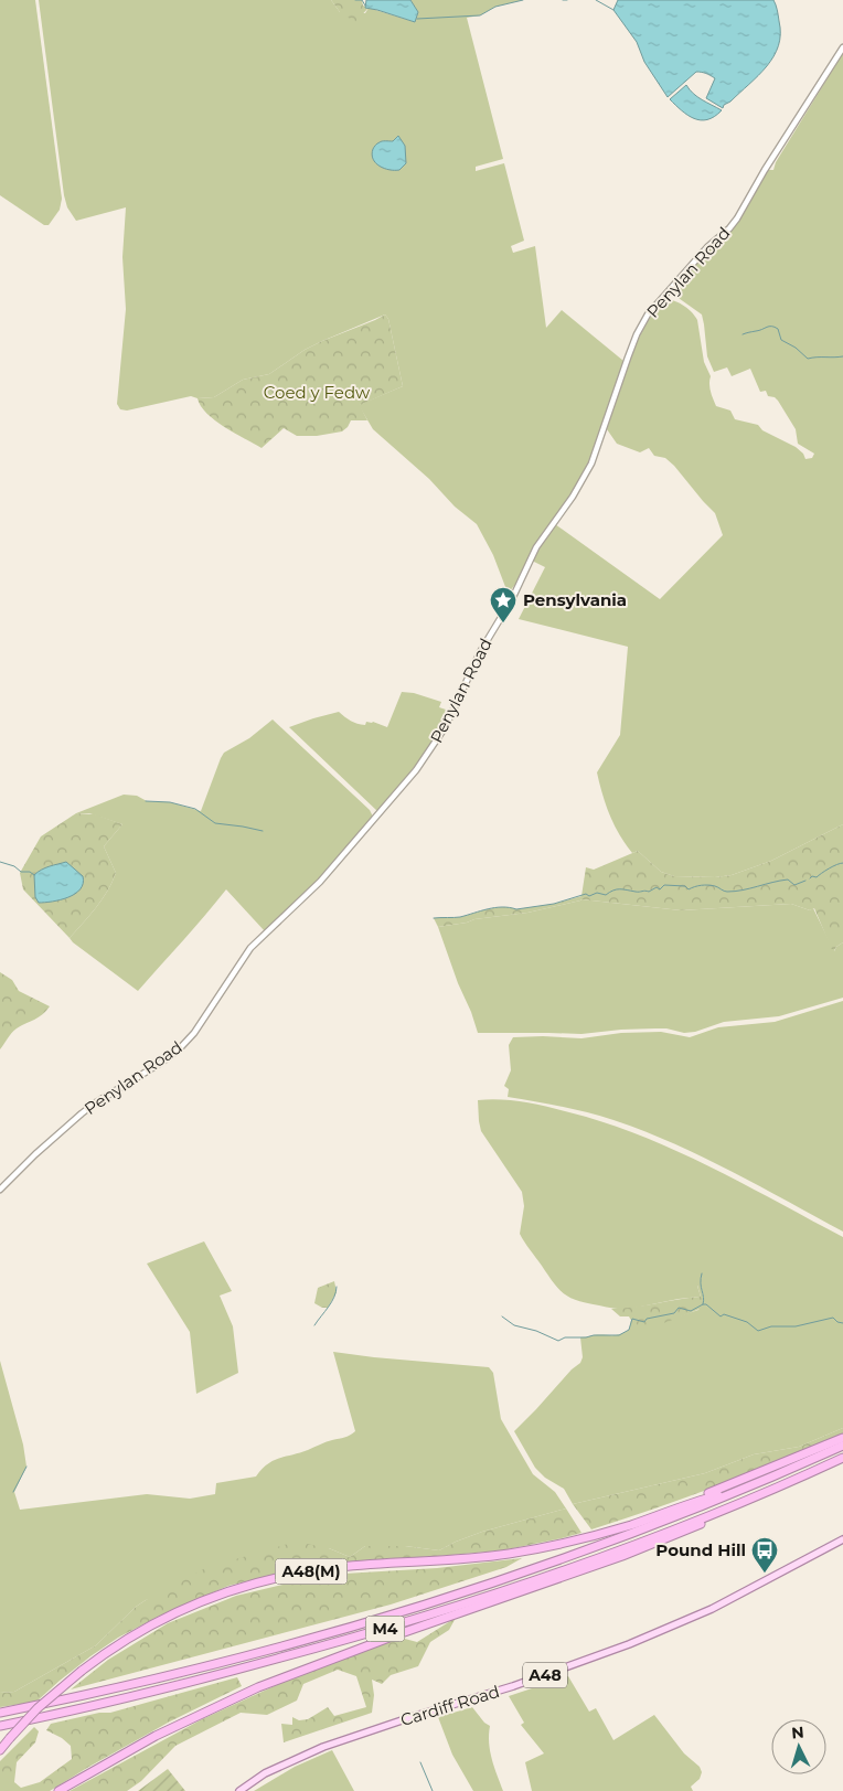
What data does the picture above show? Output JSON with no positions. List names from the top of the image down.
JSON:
{
  "streets": {
    "highway": ["A48(M)", "M4"],
    "main road": ["A48", "Cardiff Road"],
    "street": ["Penylan Road"]
  },
  "crossings": [
    ["A48(M)", "M4"]
  ],
  "parks": ["Coed y Fedw"],
  "places": {
    "place": ["Pensylvania"],
    "bus stop": ["Pound Hill"]
  },
  "north": "top"
}
